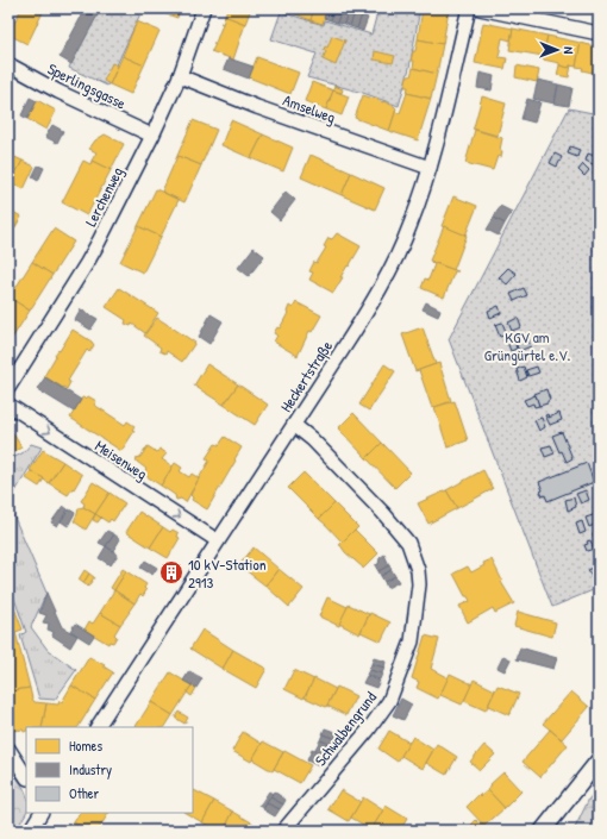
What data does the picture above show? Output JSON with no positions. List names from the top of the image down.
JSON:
{
  "streets": {
    "street": [
      "Sperlingsgasse",
      "Amselweg",
      "Lerchenweg",
      "Heckertstraße",
      "Meisenweg",
      "Schwalbengrund"
    ]
  },
  "crossings": [
    ["Sperlingsgasse", "Lerchenweg"],
    ["Amselweg", "Lerchenweg"],
    ["Amselweg", "Heckertstraße"],
    ["Heckertstraße", "Meisenweg"],
    ["Heckertstraße", "Schwalbengrund"]
  ],
  "one_way": ["Meisenweg"],
  "parks": ["KGV am Grüngürtel e.V."],
  "places": {
    "building": ["10 kV-Station 2913"]
  },
  "legend": ["Homes", "Industry", "Other"],
  "north": "right"
}
